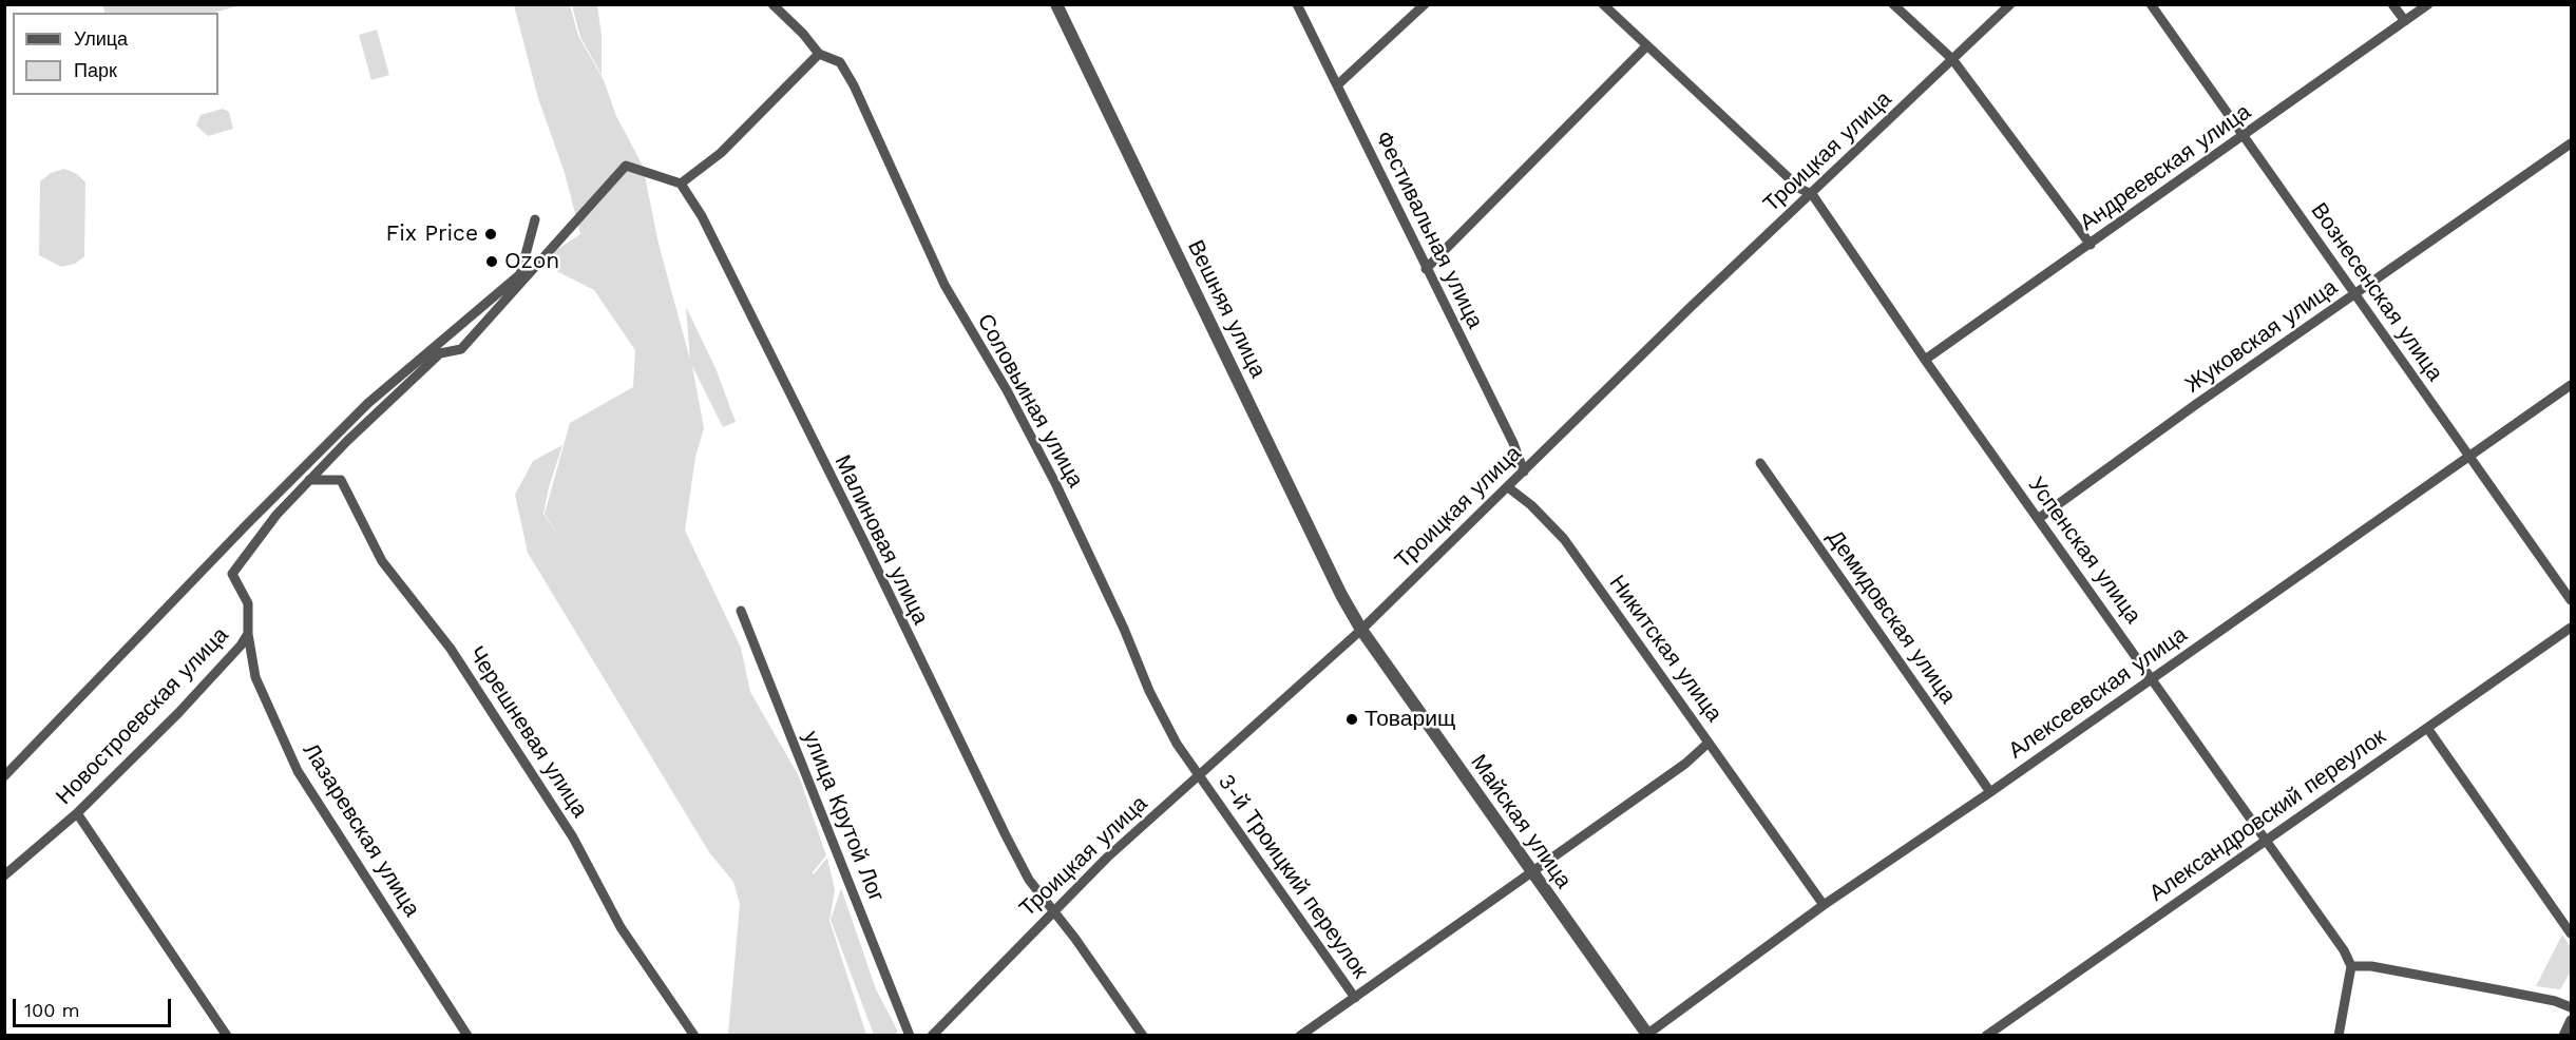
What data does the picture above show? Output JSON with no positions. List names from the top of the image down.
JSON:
{
  "streets": {
    "street": [
      "Троицкая улица",
      "Андреевская улица",
      "Фестивальная улица",
      "Вознесенская улица",
      "Вешняя улица",
      "Жуковская улица",
      "Соловьиная улица",
      "Малиновая улица",
      "Успенская улица",
      "Демидовская улица",
      "Никитская улица",
      "Алексеевская улица",
      "Новостроевская улица",
      "Черешневая улица",
      "Александровский переулок",
      "улица Крутой Лог",
      "Майская улица",
      "Лазаревская улица",
      "3-й Троицкий переулок"
    ]
  },
  "crossings": [
    ["Троицкая улица", "Фестивальная улица"],
    ["Троицкая улица", "Вешняя улица"],
    ["Троицкая улица", "Соловьиная улица"],
    ["Троицкая улица", "Малиновая улица"],
    ["Троицкая улица", "Успенская улица"],
    ["Троицкая улица", "Никитская улица"],
    ["Троицкая улица", "Майская улица"],
    ["Троицкая улица", "3-й Троицкий переулок"],
    ["Андреевская улица", "Вознесенская улица"],
    ["Андреевская улица", "Успенская улица"],
    ["Вознесенская улица", "Жуковская улица"],
    ["Вознесенская улица", "Алексеевская улица"],
    ["Вешняя улица", "Майская улица"],
    ["Жуковская улица", "Успенская улица"],
    ["Соловьиная улица", "3-й Троицкий переулок"],
    ["Малиновая улица", "Новостроевская улица"],
    ["Успенская улица", "Алексеевская улица"],
    ["Успенская улица", "Александровский переулок"],
    ["Демидовская улица", "Алексеевская улица"],
    ["Никитская улица", "Майская улица"],
    ["Никитская улица", "3-й Троицкий переулок"],
    ["Алексеевская улица", "Майская улица"],
    ["Новостроевская улица", "Черешневая улица"],
    ["Новостроевская улица", "Лазаревская улица"]
  ],
  "places": ["Fix Price", "Ozon", "Товарищ"],
  "legend": ["Улица", "Парк"],
  "scale_bar": "100 m"
}
